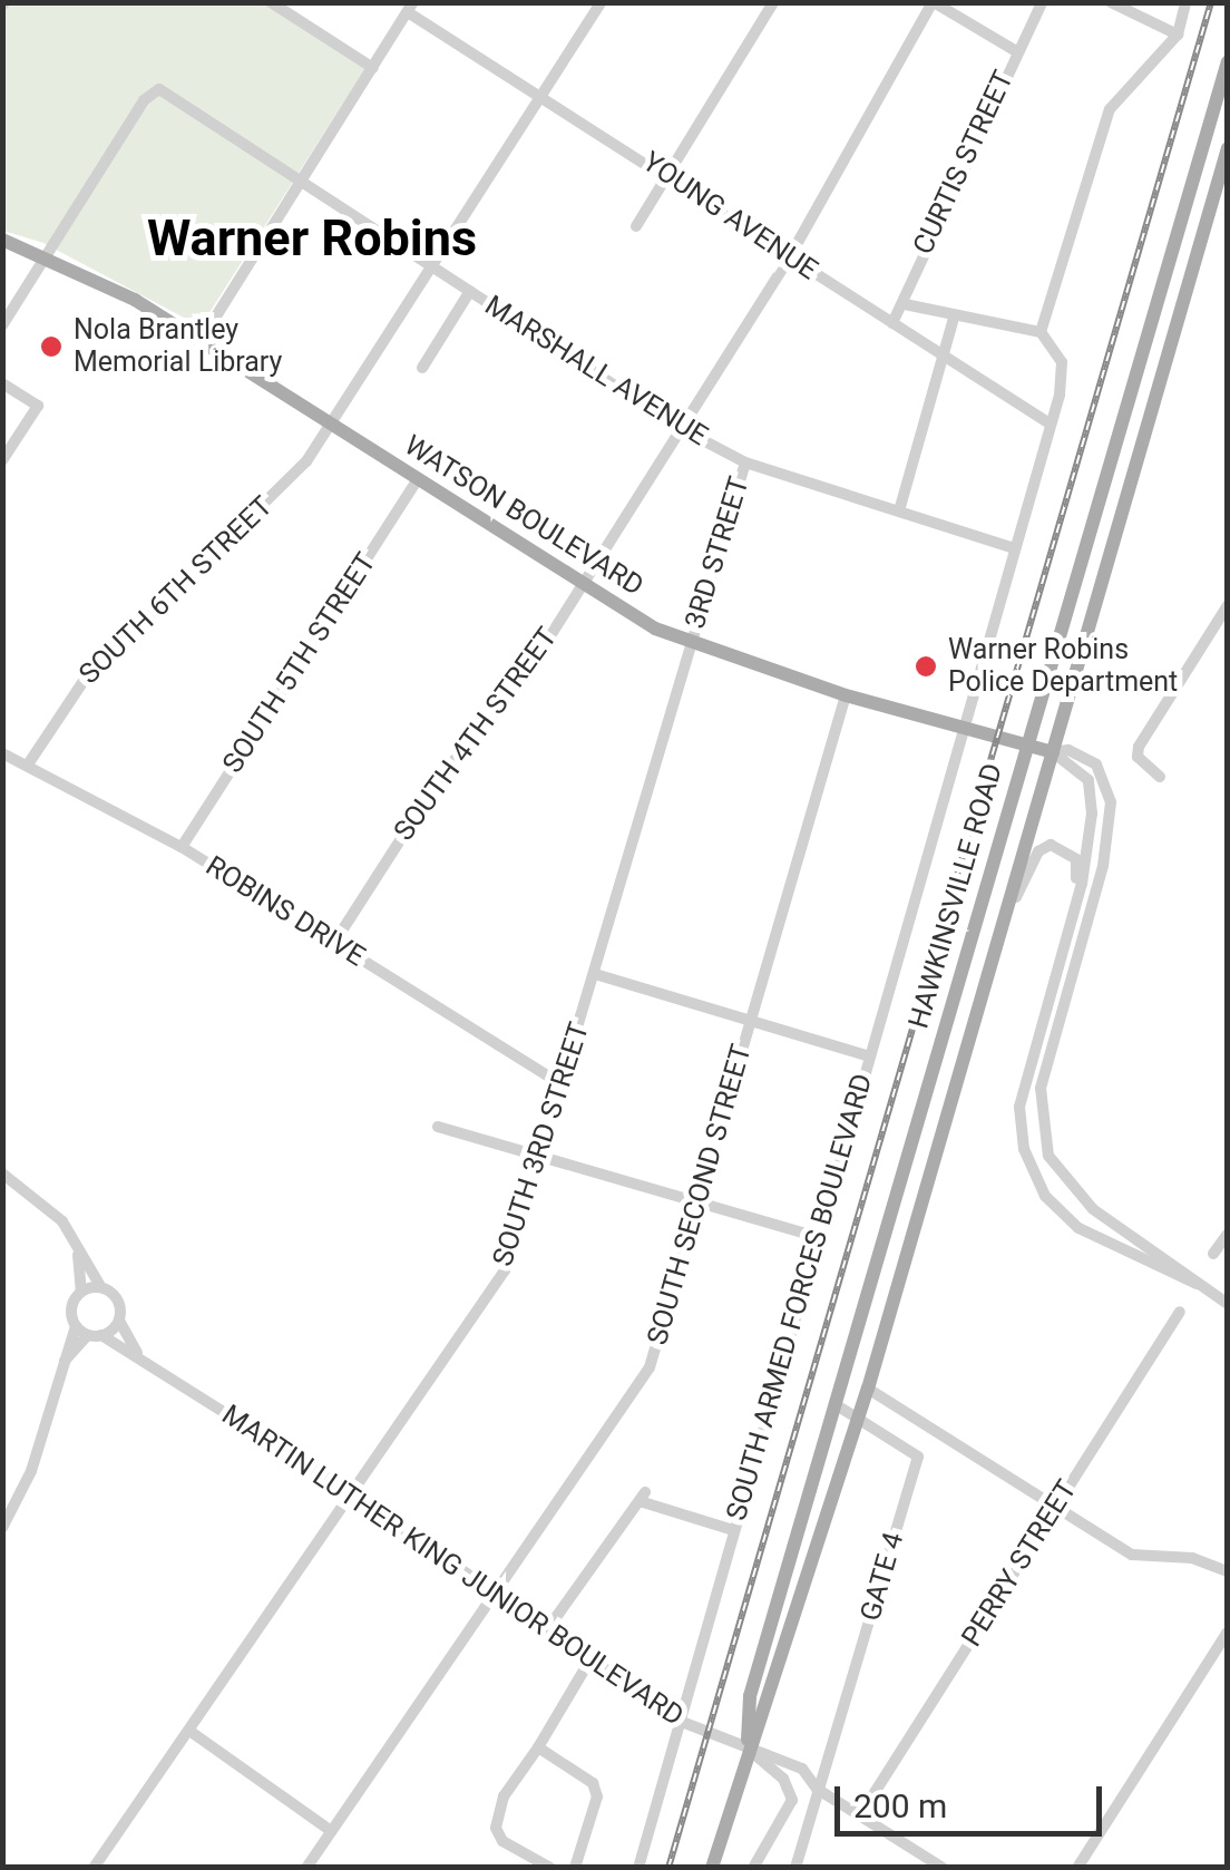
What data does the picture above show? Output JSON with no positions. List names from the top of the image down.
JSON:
{
  "streets": {
    "main road": ["WATSON BOULEVARD", "HAWKINSVILLE ROAD"],
    "street": [
      "CURTIS STREET",
      "YOUNG AVENUE",
      "MARSHALL AVENUE",
      "3RD STREET",
      "SOUTH 6TH STREET",
      "SOUTH 5TH STREET",
      "SOUTH 4TH STREET",
      "ROBINS DRIVE",
      "SOUTH 3RD STREET",
      "SOUTH SECOND STREET",
      "SOUTH ARMED FORCES BOULEVARD",
      "PERRY STREET",
      "MARTIN LUTHER KING JUNIOR BOULEVARD",
      "GATE 4"
    ]
  },
  "crossings": [
    ["CURTIS STREET", "YOUNG AVENUE"],
    ["YOUNG AVENUE", "SOUTH 6TH STREET"],
    ["YOUNG AVENUE", "SOUTH 4TH STREET"],
    ["YOUNG AVENUE", "SOUTH ARMED FORCES BOULEVARD"],
    ["MARSHALL AVENUE", "WATSON BOULEVARD"],
    ["MARSHALL AVENUE", "3RD STREET"],
    ["MARSHALL AVENUE", "SOUTH 6TH STREET"],
    ["MARSHALL AVENUE", "SOUTH 4TH STREET"],
    ["MARSHALL AVENUE", "SOUTH ARMED FORCES BOULEVARD"],
    ["WATSON BOULEVARD", "3RD STREET"],
    ["WATSON BOULEVARD", "SOUTH 6TH STREET"],
    ["WATSON BOULEVARD", "SOUTH 5TH STREET"],
    ["WATSON BOULEVARD", "SOUTH 4TH STREET"],
    ["WATSON BOULEVARD", "HAWKINSVILLE ROAD"],
    ["WATSON BOULEVARD", "SOUTH 3RD STREET"],
    ["WATSON BOULEVARD", "SOUTH SECOND STREET"],
    ["WATSON BOULEVARD", "SOUTH ARMED FORCES BOULEVARD"],
    ["3RD STREET", "SOUTH 3RD STREET"],
    ["SOUTH 6TH STREET", "ROBINS DRIVE"],
    ["SOUTH 5TH STREET", "ROBINS DRIVE"],
    ["SOUTH 4TH STREET", "ROBINS DRIVE"],
    ["HAWKINSVILLE ROAD", "MARTIN LUTHER KING JUNIOR BOULEVARD"],
    ["HAWKINSVILLE ROAD", "GATE 4"],
    ["ROBINS DRIVE", "SOUTH 3RD STREET"],
    ["SOUTH 3RD STREET", "MARTIN LUTHER KING JUNIOR BOULEVARD"],
    ["SOUTH SECOND STREET", "MARTIN LUTHER KING JUNIOR BOULEVARD"],
    ["SOUTH ARMED FORCES BOULEVARD", "MARTIN LUTHER KING JUNIOR BOULEVARD"],
    ["PERRY STREET", "MARTIN LUTHER KING JUNIOR BOULEVARD"],
    ["MARTIN LUTHER KING JUNIOR BOULEVARD", "GATE 4"]
  ],
  "districts": ["Warner Robins"],
  "places": ["Nola Brantley Memorial Library", "Warner Robins Police Department"],
  "scale_bar": "200 m"
}
